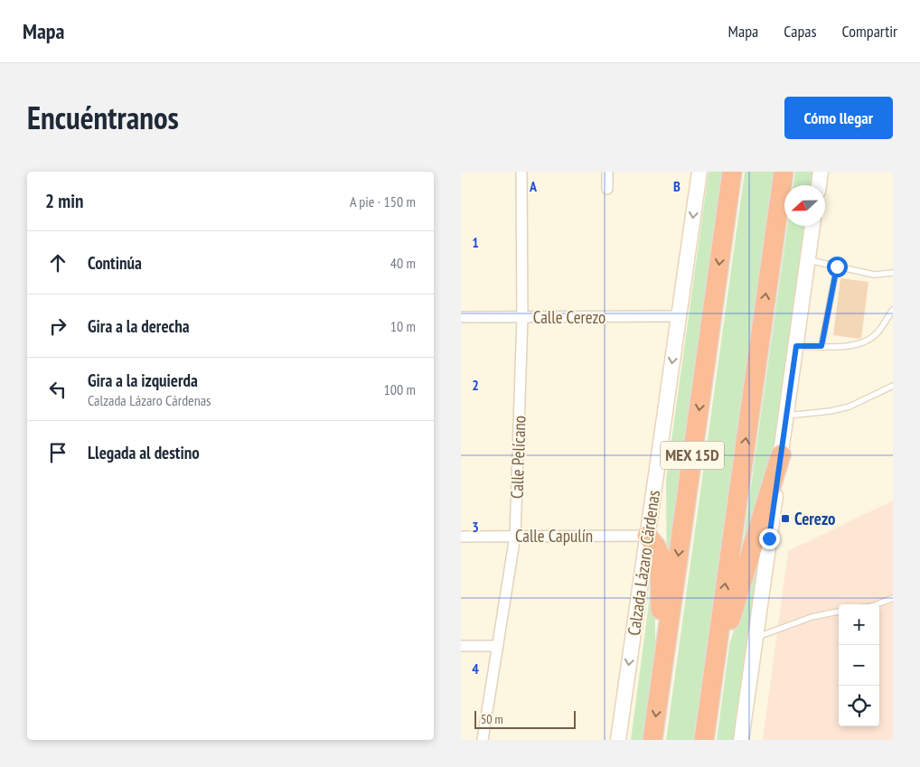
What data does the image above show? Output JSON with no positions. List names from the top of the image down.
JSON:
{
  "streets": {
    "highway": ["MEX 15D", "Calzada Lázaro Cárdenas"],
    "street": ["Calle Cerezo", "Calle Pelícano", "Calle Capulín"]
  },
  "crossings": [
    ["Calle Cerezo", "Calle Pelícano"],
    ["Calle Cerezo", "Calzada Lázaro Cárdenas"],
    ["Calle Pelícano", "Calle Capulín"],
    ["Calle Capulín", "Calzada Lázaro Cárdenas"]
  ],
  "places": {
    "transit": ["Cerezo"]
  },
  "scale_bar": "50 m",
  "north": "left",
  "page": {
    "header": "Mapa",
    "nav": ["Mapa", "Capas", "Compartir"],
    "title": "Encuéntranos",
    "buttons": "Cómo llegar",
    "heading": ["2 min", "A pie · 150 m"],
    "list": [
      ["Continúa", "40 m"],
      ["Gira a la derecha", "10 m"],
      ["Gira a la izquierda", "Calzada Lázaro Cárdenas", "100 m"],
      "Llegada al destino"
    ],
    "map_buttons": ["+", "−"],
    "scale": "50 m"
  },
  "grid": {
    "columns": ["A", "B"],
    "rows": [
      "1",
      "2",
      "3",
      "4"
    ]
  }
}
